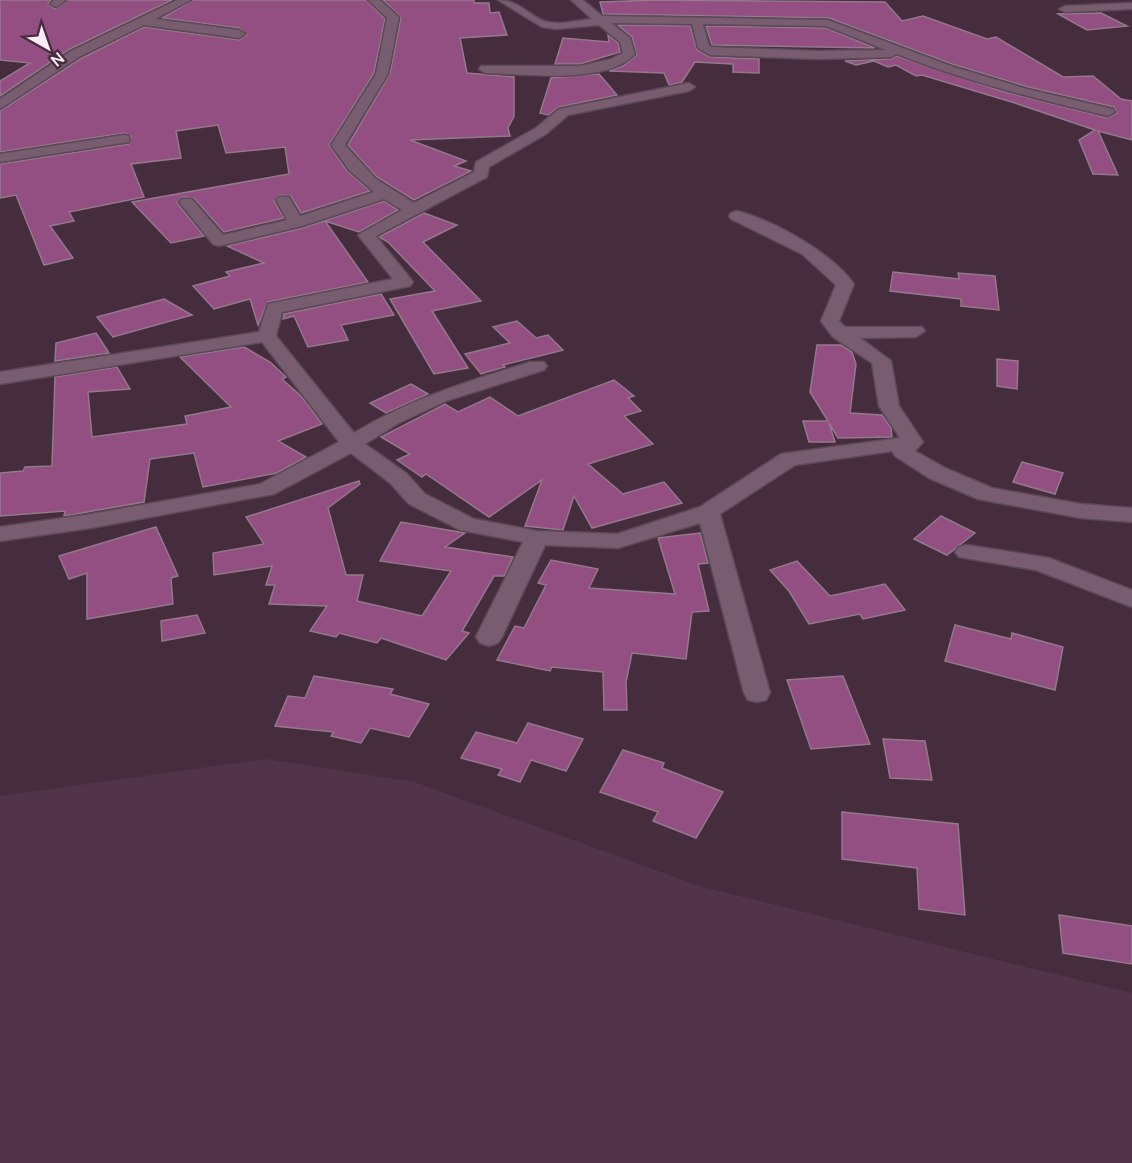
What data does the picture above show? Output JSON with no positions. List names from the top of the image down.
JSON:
{
  "north": "bottom right"
}
